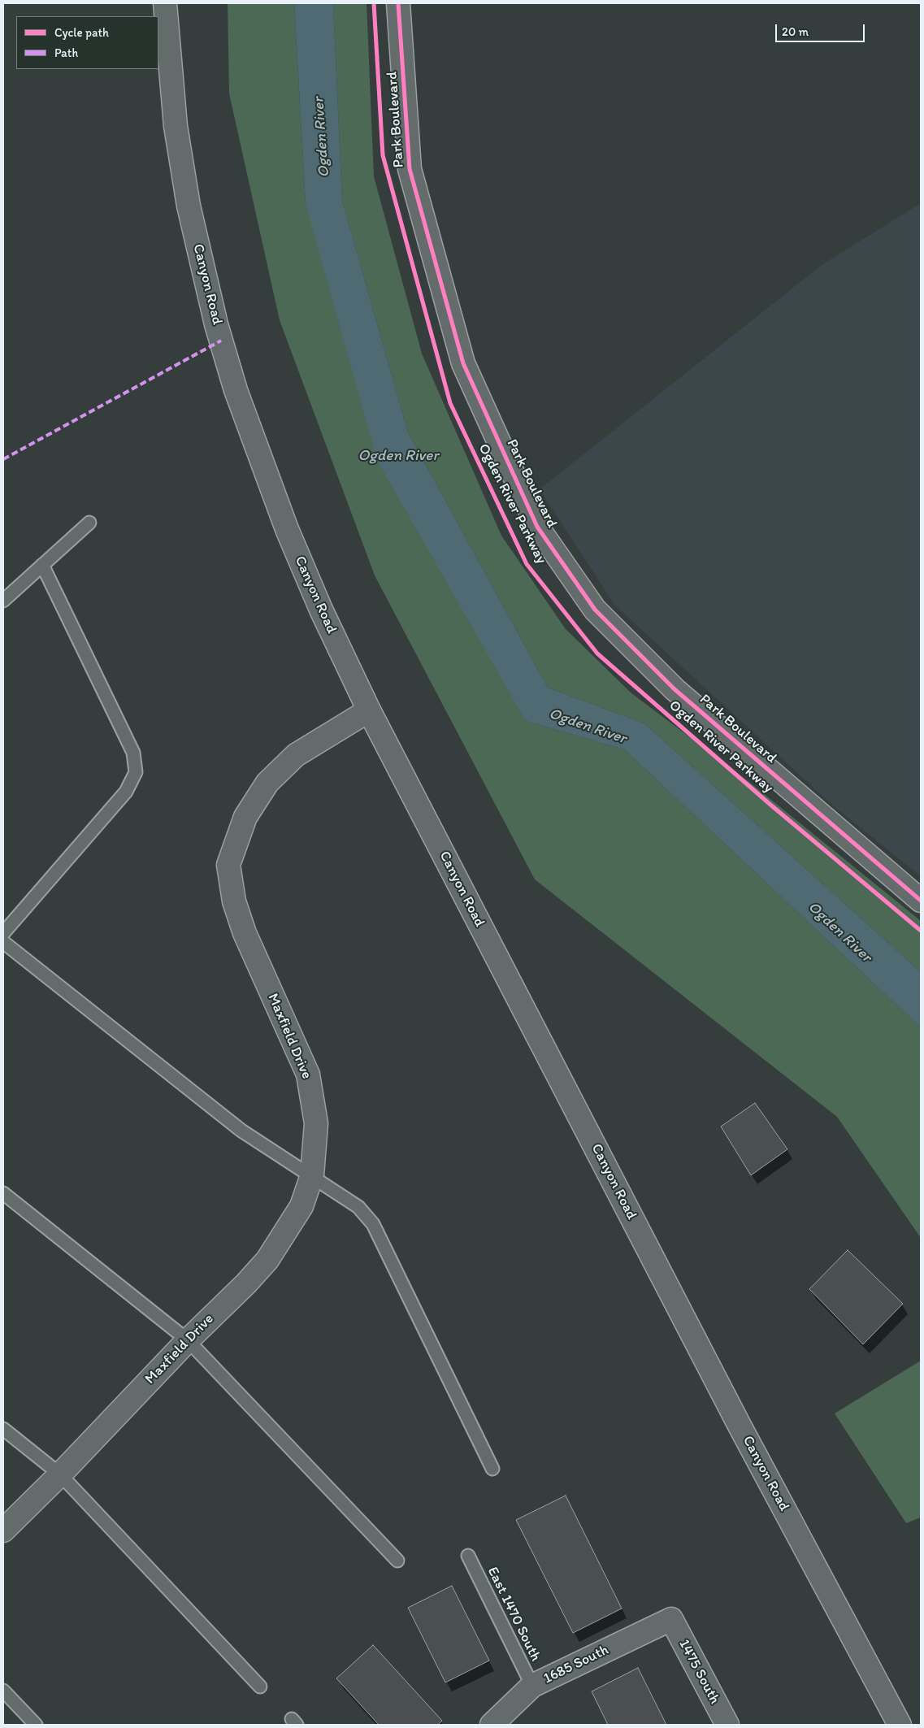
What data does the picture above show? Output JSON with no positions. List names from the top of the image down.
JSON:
{
  "streets": {
    "street": [
      "Park Boulevard",
      "Canyon Road",
      "Maxfield Drive",
      "1685 South",
      "1475 South"
    ],
    "lane": ["East 1470 South"],
    "cycle path": ["Ogden River Parkway"]
  },
  "crossings": [
    ["Canyon Road", "Maxfield Drive"],
    ["East 1470 South", "1685 South"],
    ["1685 South", "1475 South"]
  ],
  "water": ["Ogden River"],
  "legend": ["Cycle path", "Path"],
  "scale_bar": "20 m"
}
